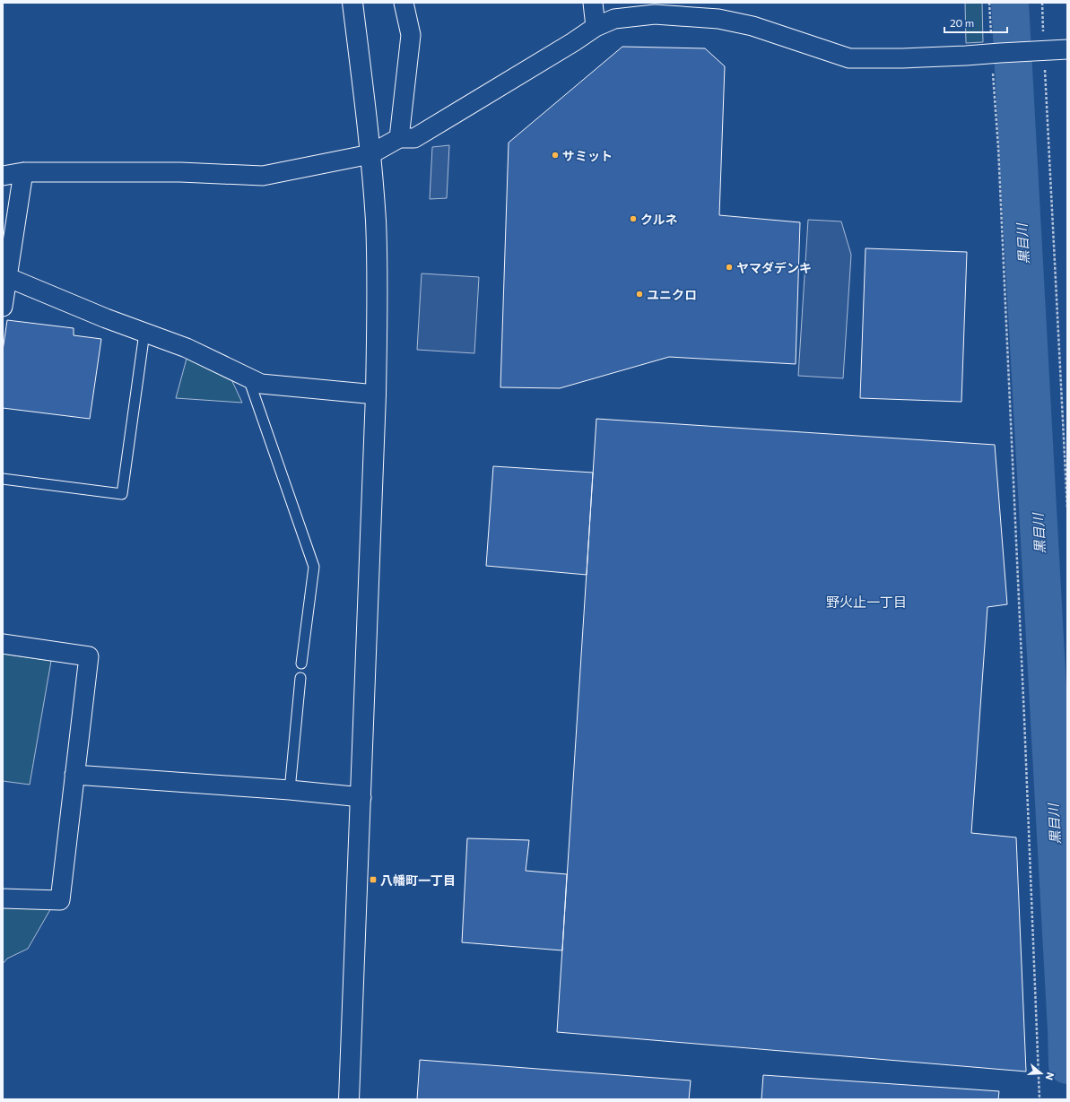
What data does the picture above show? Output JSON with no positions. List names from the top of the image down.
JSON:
{
  "districts": ["野火止一丁目"],
  "water": ["黒目川"],
  "places": {
    "other": [
      "サミット",
      "クルネ",
      "ヤマダデンキ",
      "ユニクロ"
    ],
    "transit": ["八幡町一丁目"]
  },
  "scale_bar": "20 m",
  "north": "right"
}
